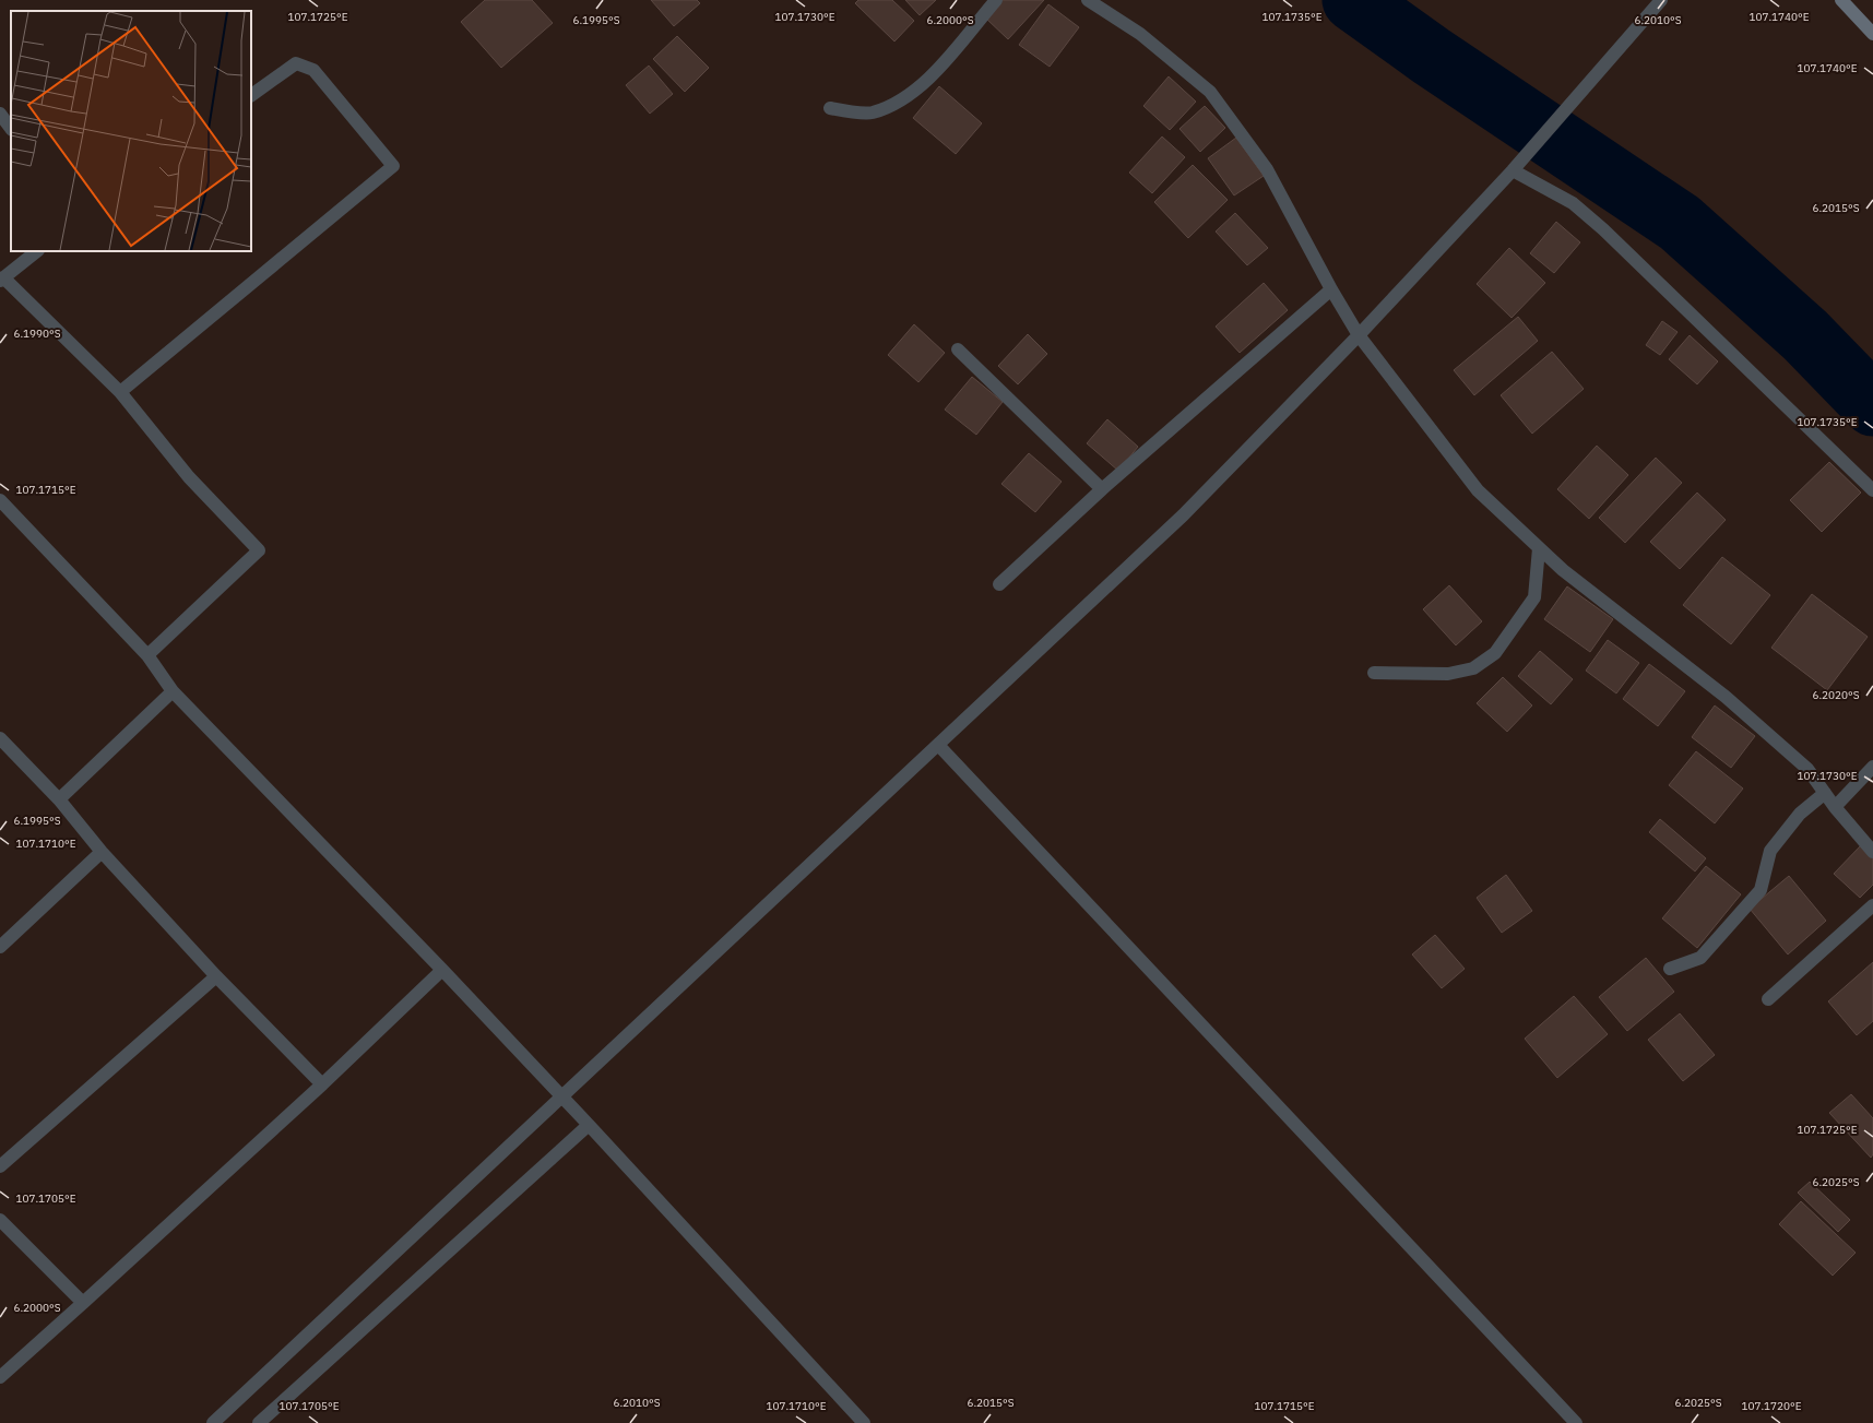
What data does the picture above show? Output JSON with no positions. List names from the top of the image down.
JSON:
{
  "coordinates": [
    "107.1725°E",
    "107.1730°E",
    "107.1735°E",
    "107.1740°E",
    "6.1995°S",
    "6.2000°S",
    "6.2010°S",
    "6.2015°S",
    "6.1990°S",
    "107.1715°E",
    "6.2020°S",
    "107.1710°E",
    "6.2025°S",
    "107.1705°E",
    "107.1720°E"
  ]
}
